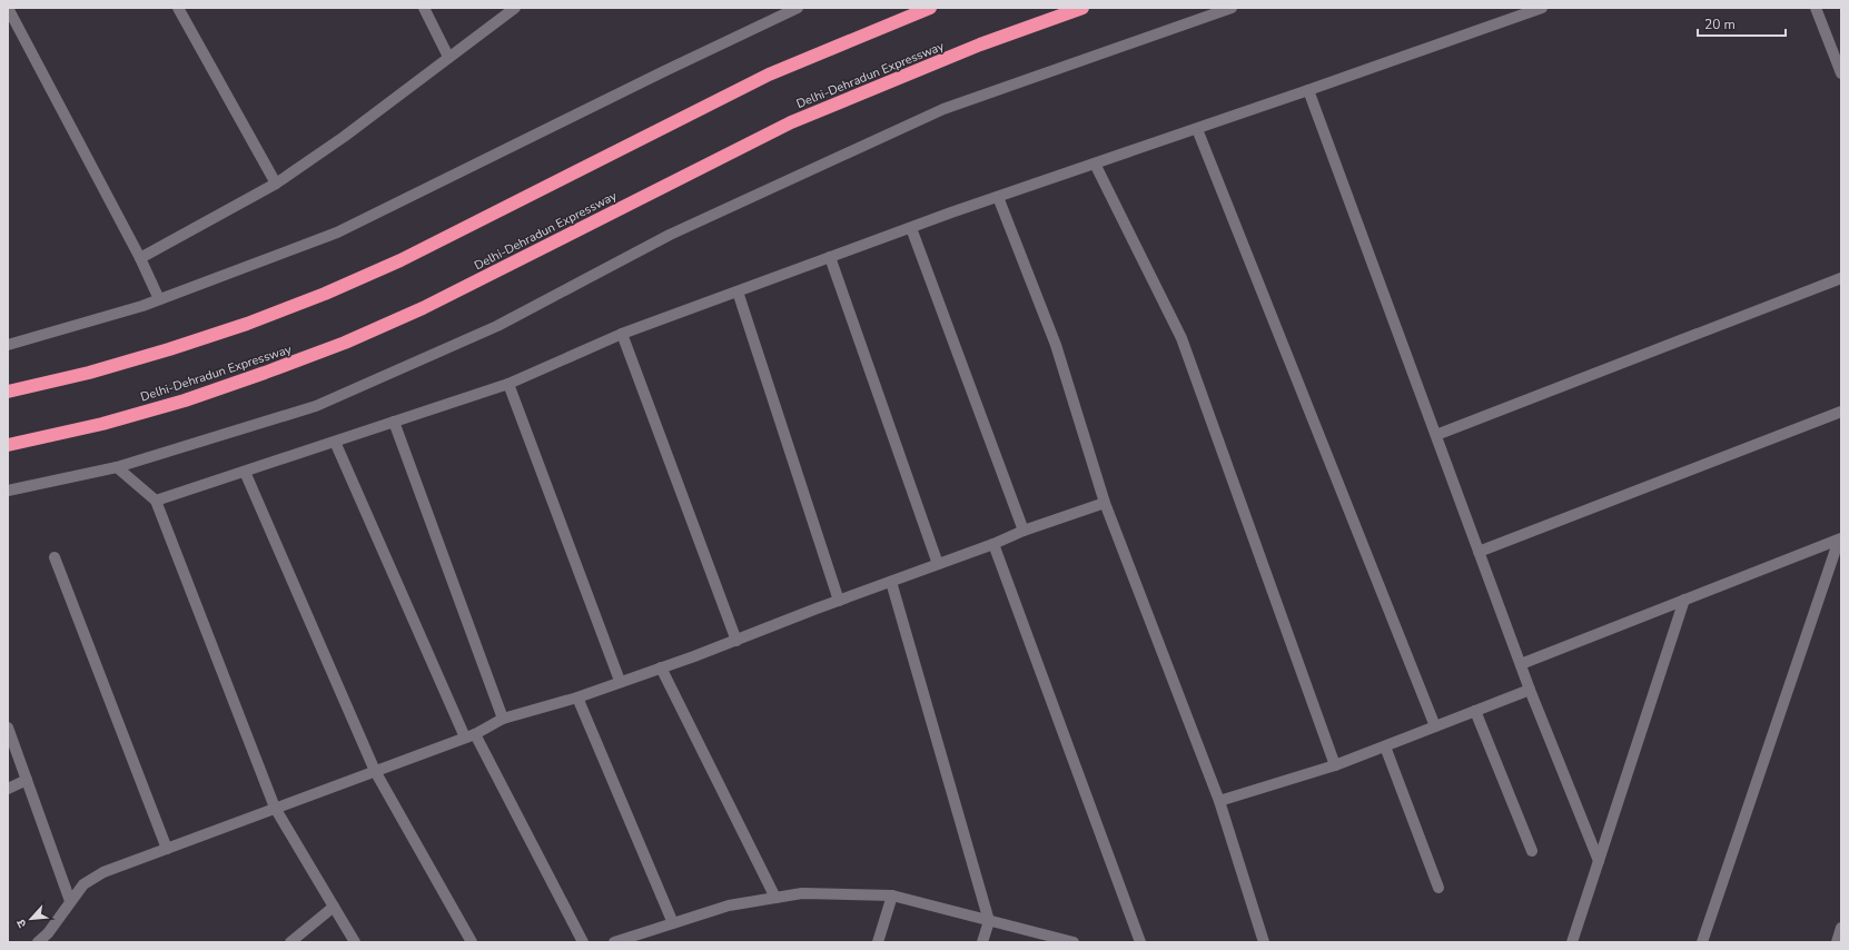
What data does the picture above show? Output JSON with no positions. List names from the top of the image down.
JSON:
{
  "streets": {
    "highway": ["Delhi-Dehradun Expressway"]
  },
  "scale_bar": "20 m",
  "north": "bottom left"
}
